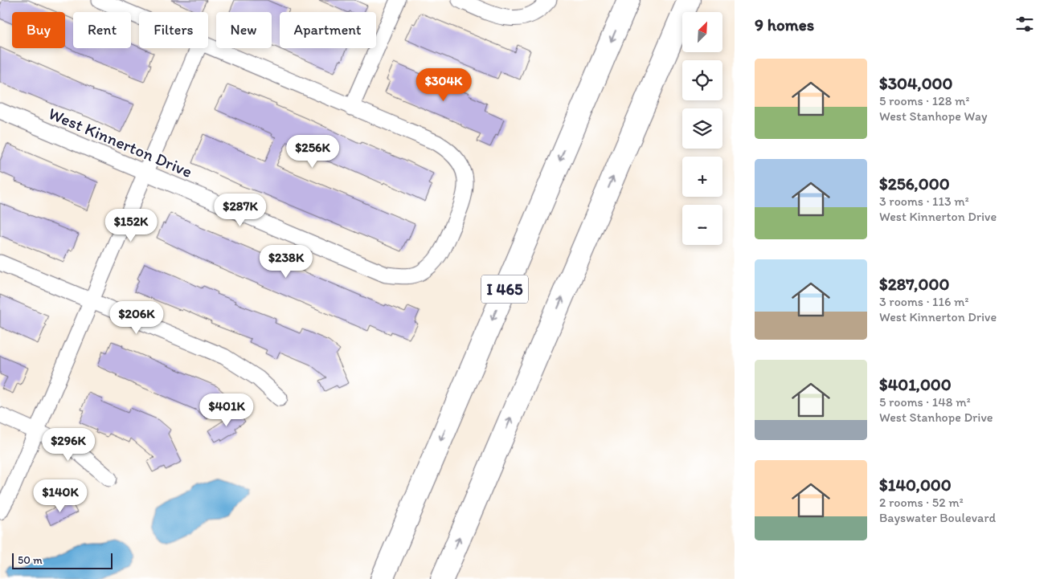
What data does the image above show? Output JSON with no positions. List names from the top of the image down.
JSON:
{
  "streets": {
    "highway": ["I 465"],
    "street": ["West Kinnerton Drive"]
  },
  "scale_bar": "50 m",
  "north": "top right",
  "page": {
    "heading": "9 homes",
    "map_buttons": ["+", "−"],
    "chip": [
      "Buy",
      "Rent",
      "Filters",
      "New",
      "Apartment"
    ],
    "list": [
      {
        "name": "$304,000",
        "note": "5 rooms · 128 m² · West Stanhope Way"
      },
      {
        "name": "$256,000",
        "note": "3 rooms · 113 m² · West Kinnerton Drive"
      },
      {
        "name": "$287,000",
        "note": "3 rooms · 116 m² · West Kinnerton Drive"
      },
      {
        "name": "$401,000",
        "note": "5 rooms · 148 m² · West Stanhope Drive"
      },
      {
        "name": "$140,000",
        "note": "2 rooms · 52 m² · Bayswater Boulevard"
      }
    ],
    "price": [
      "$304K",
      "$256K",
      "$287K",
      "$152K",
      "$238K",
      "$206K",
      "$401K",
      "$296K",
      "$140K"
    ],
    "scale": "50 m"
  }
}
